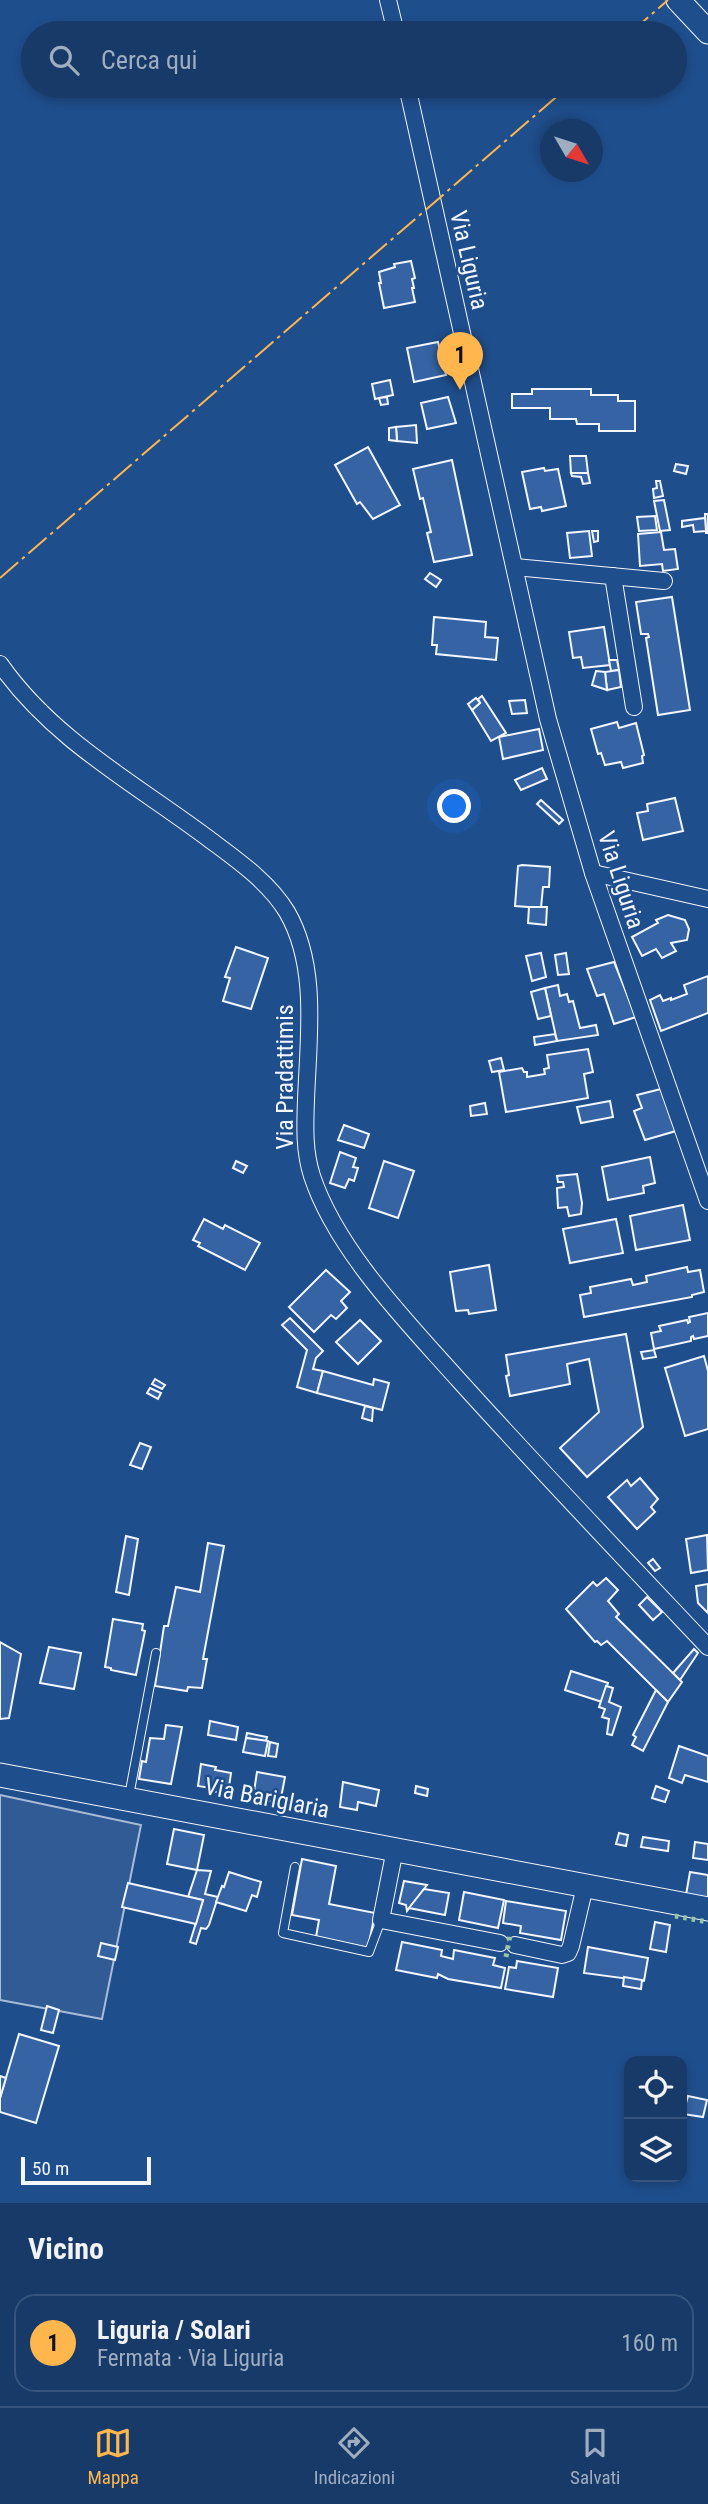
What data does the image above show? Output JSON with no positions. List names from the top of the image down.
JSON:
{
  "streets": {
    "street": ["Via Liguria", "Via Pradattimis", "Via Bariglaria"]
  },
  "scale_bar": "50 m",
  "north": "bottom right",
  "page": {
    "search": "Cerca qui",
    "pins": "1",
    "scale": "50 m",
    "heading": "Vicino",
    "list": [
      {
        "mark": "1",
        "name": "Liguria / Solari",
        "note": "Fermata · Via Liguria",
        "value": "160 m"
      }
    ],
    "nav": ["Mappa", "Indicazioni", "Salvati"]
  }
}
